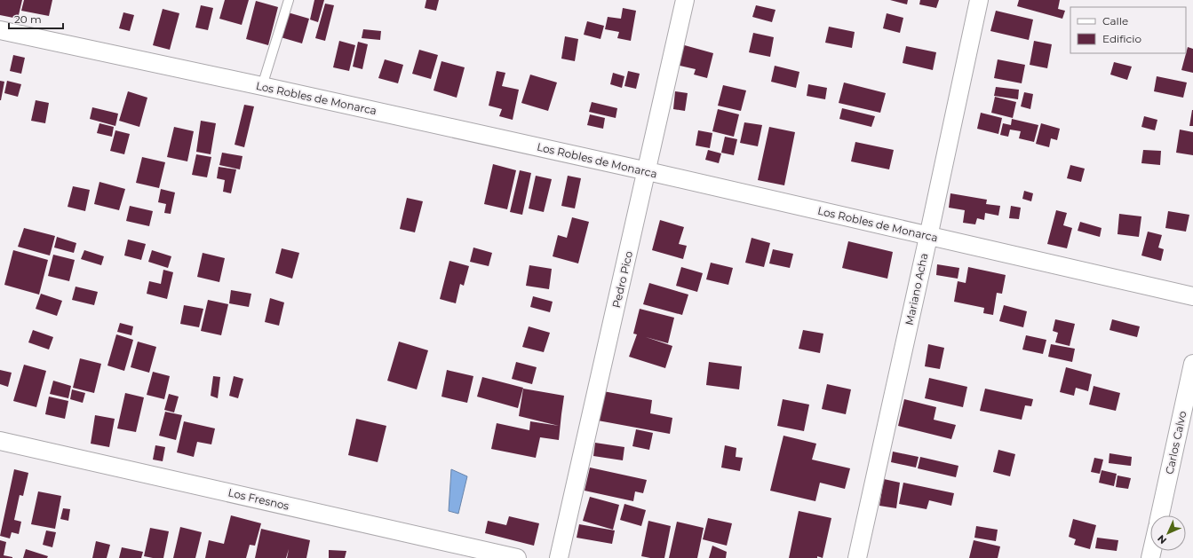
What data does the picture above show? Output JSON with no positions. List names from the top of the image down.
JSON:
{
  "streets": {
    "street": [
      "Los Robles de Monarca",
      "Pedro Pico",
      "Mariano Acha",
      "Carlos Calvo",
      "Los Fresnos"
    ]
  },
  "crossings": [
    ["Los Robles de Monarca", "Pedro Pico"],
    ["Los Robles de Monarca", "Mariano Acha"]
  ],
  "legend": ["Calle", "Edificio"],
  "scale_bar": "20 m",
  "north": "bottom left"
}
